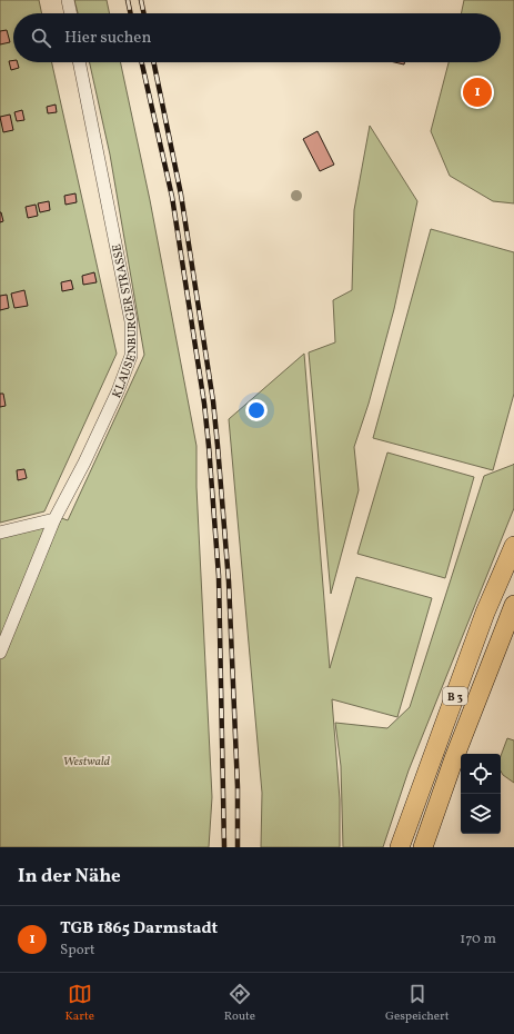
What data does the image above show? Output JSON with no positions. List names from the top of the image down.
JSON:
{
  "streets": {
    "main road": ["B 3"],
    "street": ["KLAUSENBURGER STRASSE"]
  },
  "parks": ["Westwald"],
  "page": {
    "search": "Hier suchen",
    "pins": "1",
    "heading": "In der Nähe",
    "list": [
      {
        "mark": "1",
        "name": "TGB 1865 Darmstadt",
        "note": "Sport",
        "value": "170 m"
      }
    ],
    "nav": ["Karte", "Route", "Gespeichert"]
  }
}
